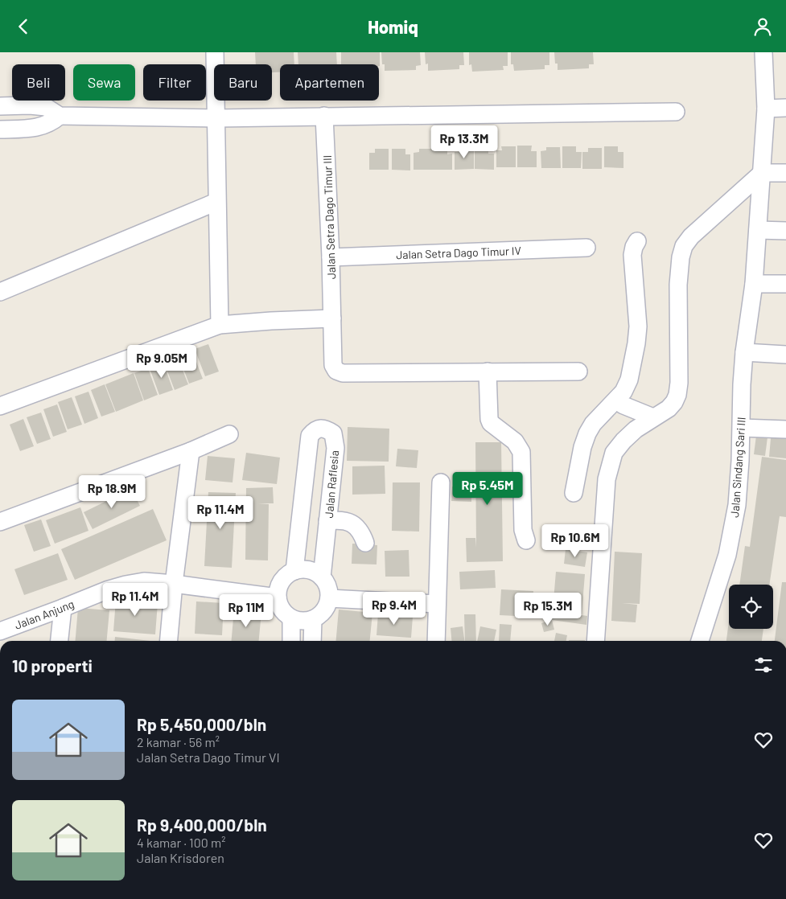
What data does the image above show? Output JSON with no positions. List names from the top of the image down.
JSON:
{
  "streets": {
    "street": [
      "Jalan Setra Dago Timur III",
      "Jalan Setra Dago Timur IV",
      "Jalan Sindang Sari III",
      "Jalan Raflesia",
      "Jalan Anjung"
    ]
  },
  "crossings": [
    ["Jalan Setra Dago Timur III", "Jalan Setra Dago Timur IV"],
    ["Jalan Raflesia", "Jalan Anjung"]
  ],
  "page": {
    "header": "Homiq",
    "chip": [
      "Beli",
      "Sewa",
      "Filter",
      "Baru",
      "Apartemen"
    ],
    "price": [
      "Rp 13.3M",
      "Rp 9.05M",
      "Rp 5.45M",
      "Rp 18.9M",
      "Rp 11.4M",
      "Rp 10.6M",
      "Rp 11.4M",
      "Rp 9.4M",
      "Rp 15.3M",
      "Rp 11M"
    ],
    "heading": "10 properti",
    "list": [
      {
        "name": "Rp 5,450,000/bln",
        "note": "2 kamar · 56 m² · Jalan Setra Dago Timur VI"
      },
      {
        "name": "Rp 9,400,000/bln",
        "note": "4 kamar · 100 m² · Jalan Krisdoren"
      }
    ]
  }
}
